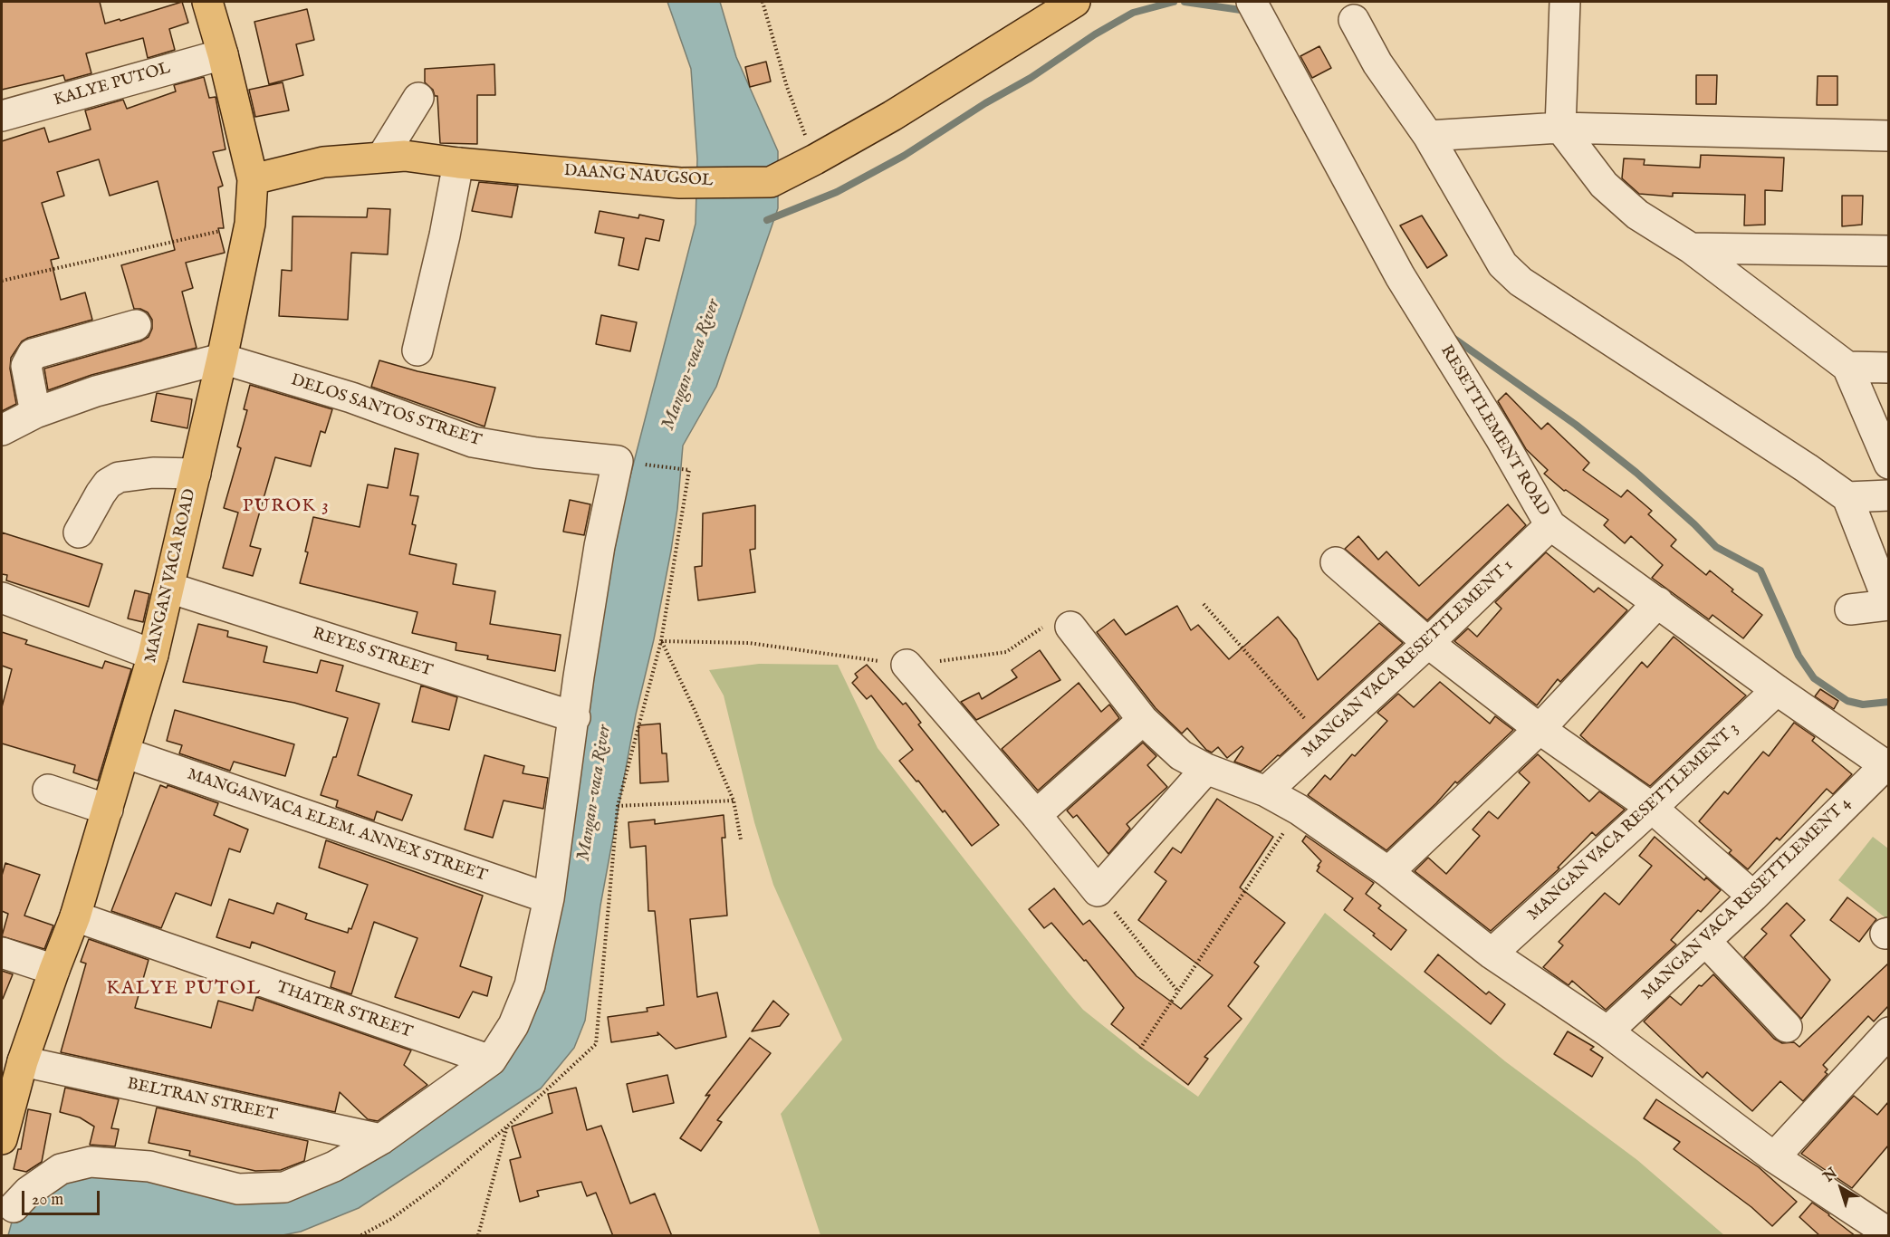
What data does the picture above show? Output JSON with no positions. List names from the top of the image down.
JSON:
{
  "streets": {
    "main road": ["DAANG NAUGSOL", "MANGAN VACA ROAD"],
    "street": [
      "KALYE PUTOL",
      "DELOS SANTOS STREET",
      "RESETTLEMENT ROAD",
      "REYES STREET",
      "MANGAN VACA RESETTLEMENT 1",
      "MANGAN VACA RESETTLEMENT 3",
      "MANGANVACA ELEM. ANNEX STREET",
      "MANGAN VACA RESETTLEMENT 4",
      "THATER STREET",
      "BELTRAN STREET"
    ]
  },
  "crossings": [
    ["KALYE PUTOL", "MANGAN VACA ROAD"],
    ["DAANG NAUGSOL", "MANGAN VACA ROAD"],
    ["DELOS SANTOS STREET", "MANGAN VACA ROAD"],
    ["RESETTLEMENT ROAD", "MANGAN VACA RESETTLEMENT 1"],
    ["RESETTLEMENT ROAD", "MANGAN VACA RESETTLEMENT 3"],
    ["RESETTLEMENT ROAD", "MANGAN VACA RESETTLEMENT 4"],
    ["MANGAN VACA ROAD", "REYES STREET"],
    ["MANGAN VACA ROAD", "MANGANVACA ELEM. ANNEX STREET"],
    ["MANGAN VACA ROAD", "THATER STREET"],
    ["MANGAN VACA ROAD", "BELTRAN STREET"]
  ],
  "districts": ["PUROK 3", "KALYE PUTOL"],
  "water": ["Mangan-vaca River"],
  "scale_bar": "20 m",
  "north": "top left"
}
